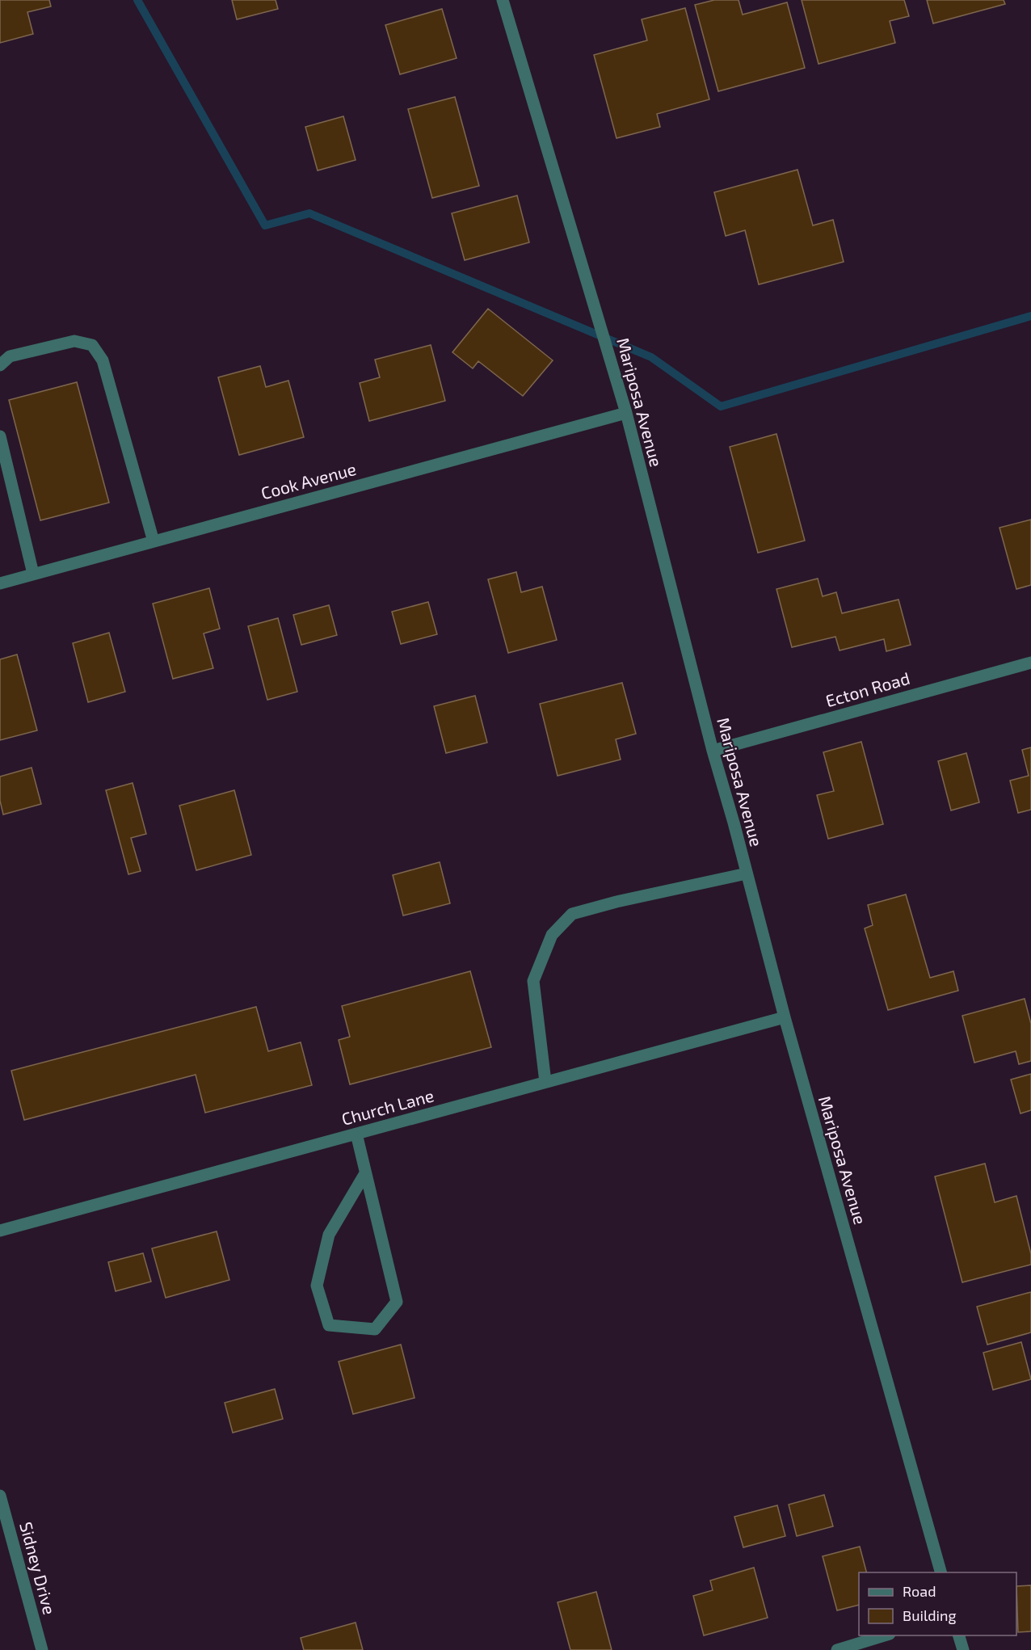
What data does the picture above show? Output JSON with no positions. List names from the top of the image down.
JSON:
{
  "streets": {
    "street": [
      "Mariposa Avenue",
      "Cook Avenue",
      "Ecton Road",
      "Church Lane",
      "Sidney Drive"
    ]
  },
  "crossings": [
    ["Mariposa Avenue", "Cook Avenue"],
    ["Mariposa Avenue", "Ecton Road"],
    ["Mariposa Avenue", "Church Lane"]
  ],
  "legend": ["Road", "Building"]
}
